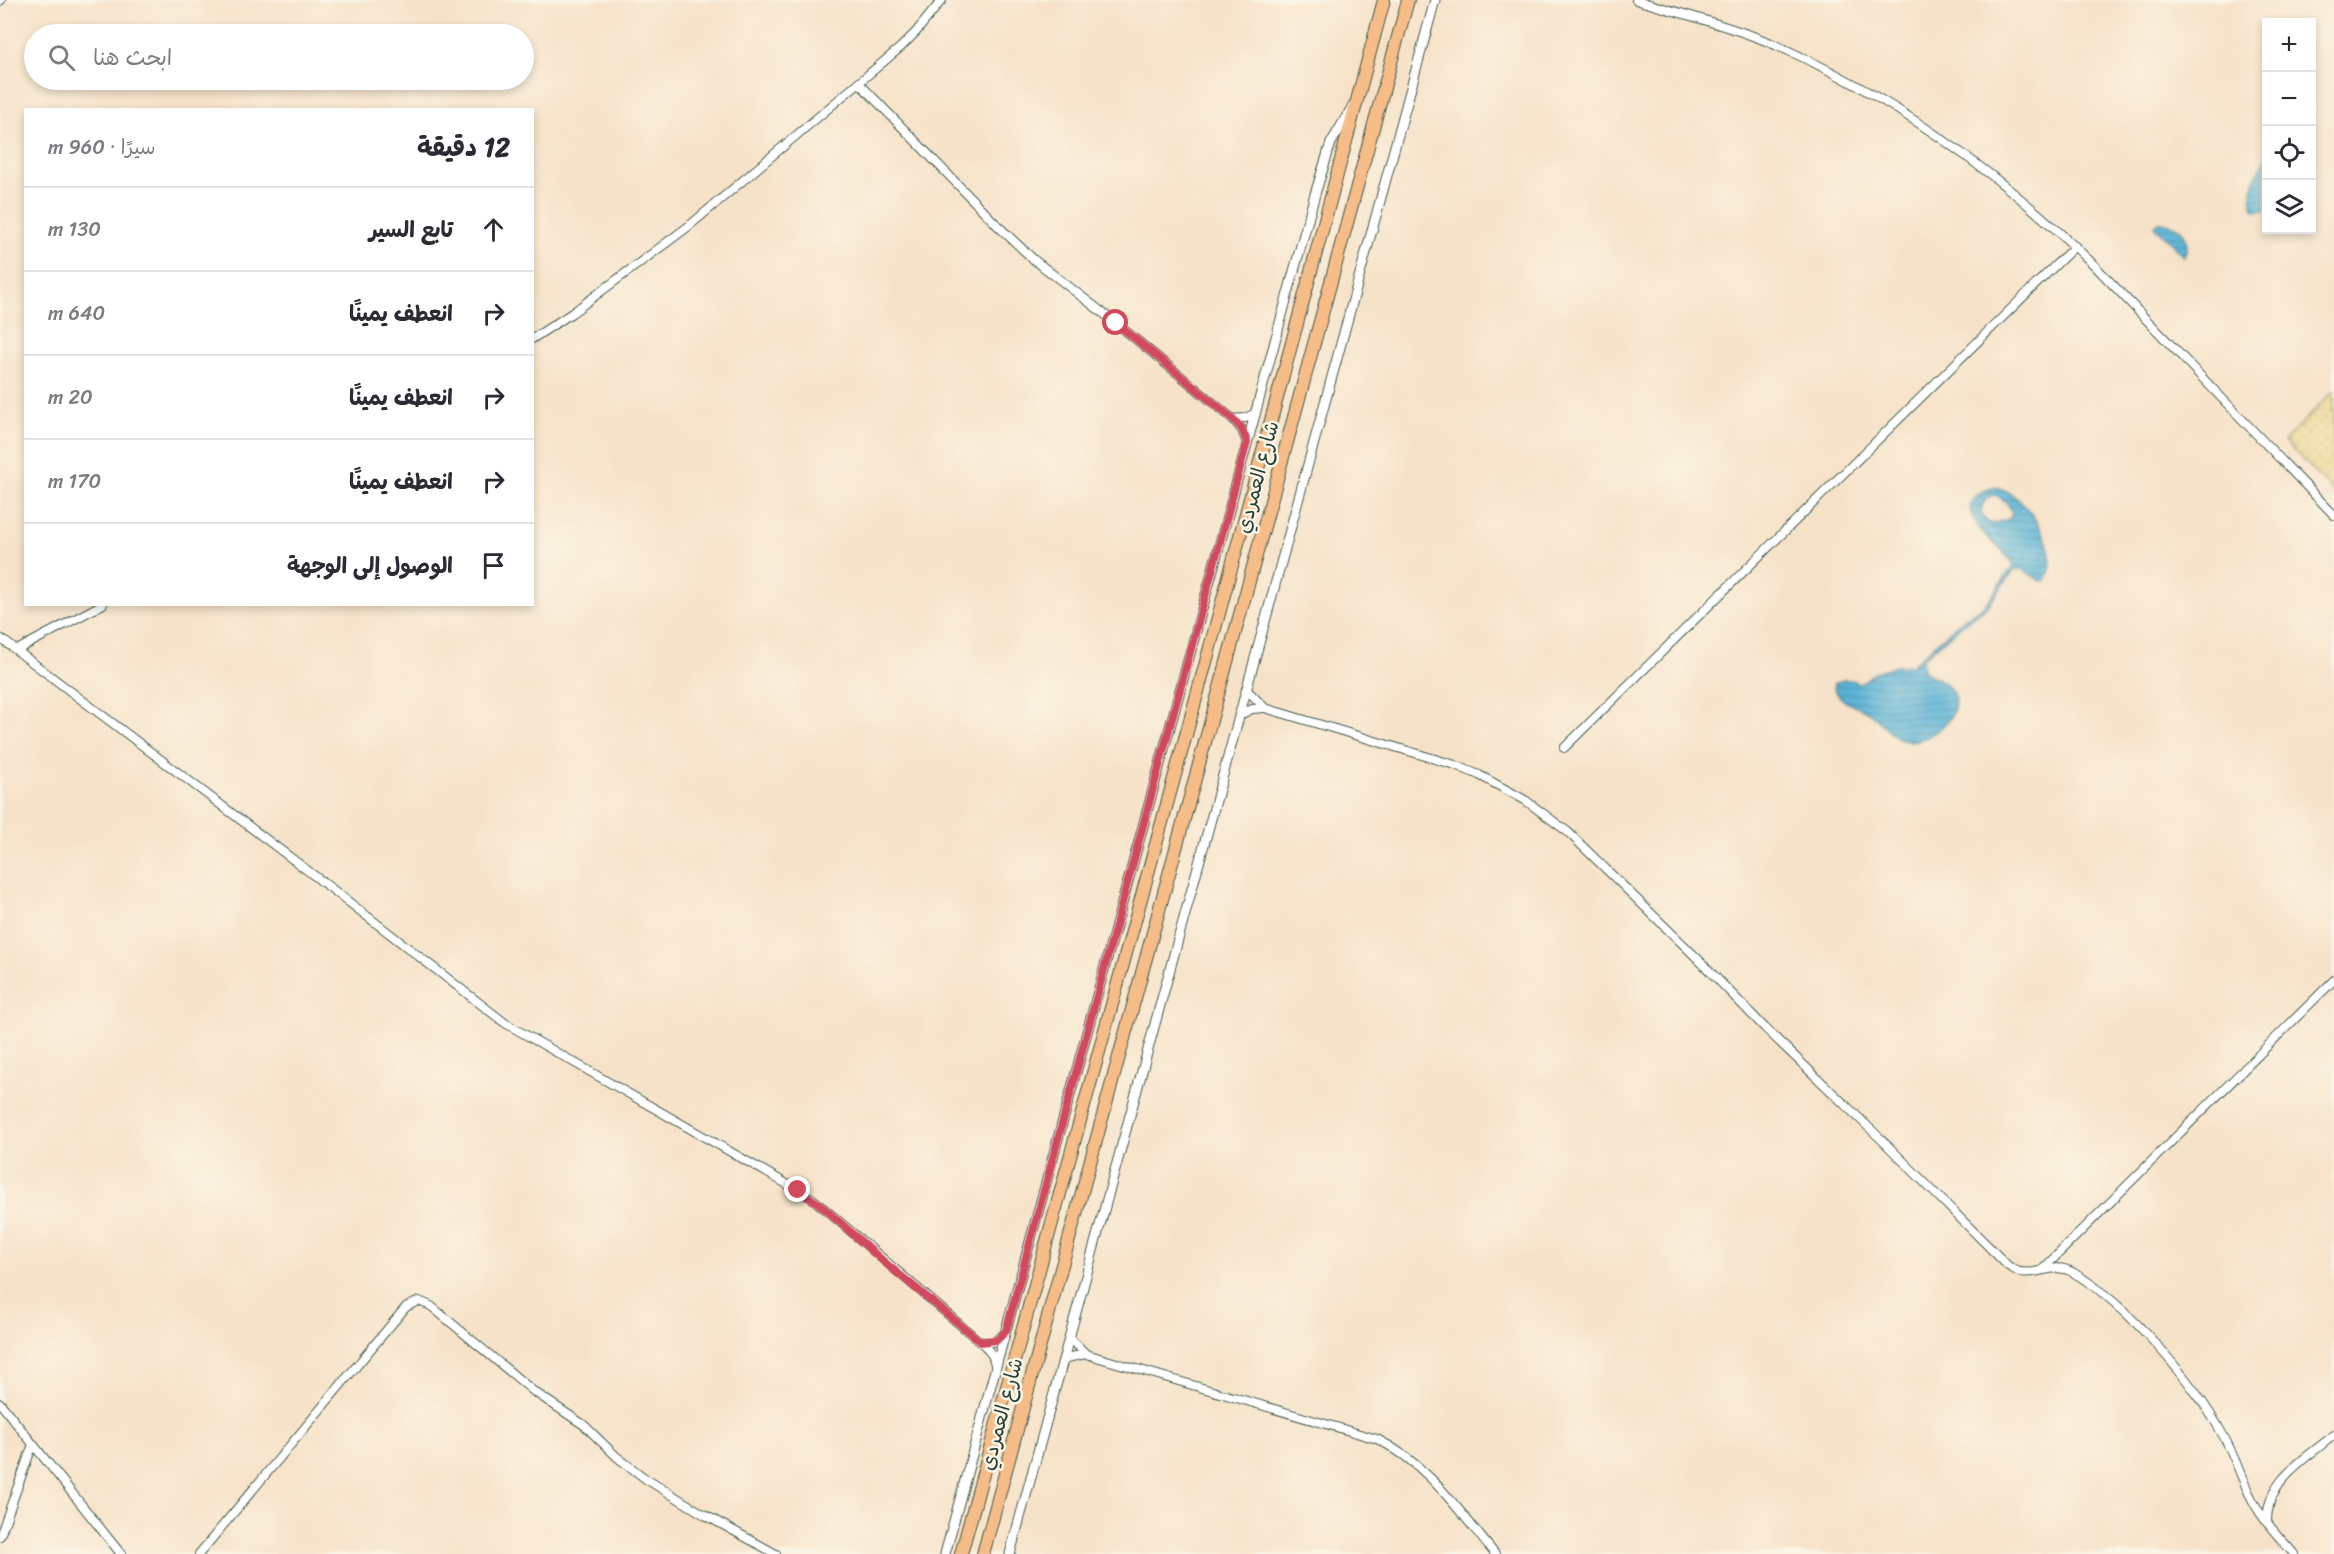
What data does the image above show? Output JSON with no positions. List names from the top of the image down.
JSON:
{
  "streets": {
    "main road": ["شارع العمردي"]
  },
  "page": {
    "map_buttons": ["+", "−"],
    "search": "ابحث هنا",
    "heading": ["12 دقيقة", "سيرًا · 960 m"],
    "list": [
      ["تابع السير", "130 m"],
      ["انعطف يمينًا", "640 m"],
      ["انعطف يمينًا", "20 m"],
      ["انعطف يمينًا", "170 m"],
      "الوصول إلى الوجهة"
    ]
  }
}
